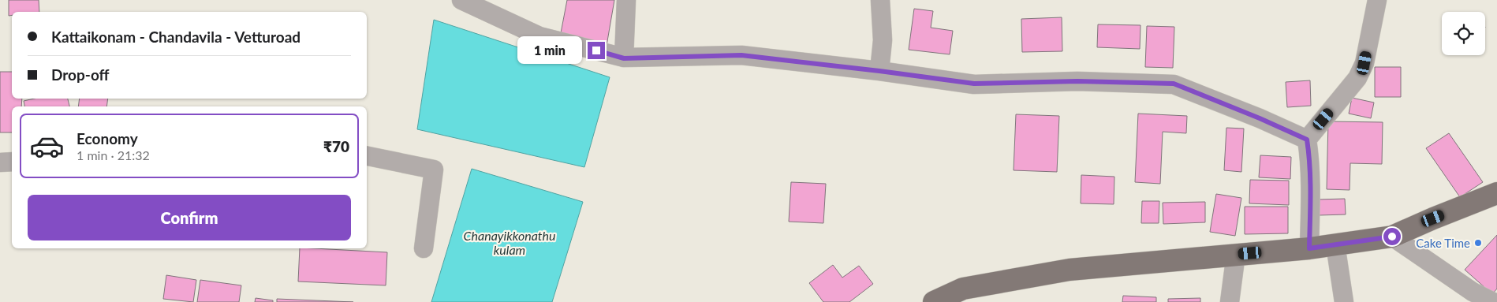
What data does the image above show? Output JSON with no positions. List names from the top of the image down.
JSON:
{
  "water": ["Chanayikkonathu kulam"],
  "places": ["Cake Time"],
  "page": {
    "banner": ["Kattaikonam - Chandavila - Vetturoad", "Drop-off"],
    "bubble": "1 min",
    "list": [
      {
        "name": "Economy",
        "note": "1 min · 21:32",
        "value": "₹70"
      }
    ],
    "buttons": "Confirm"
  }
}
